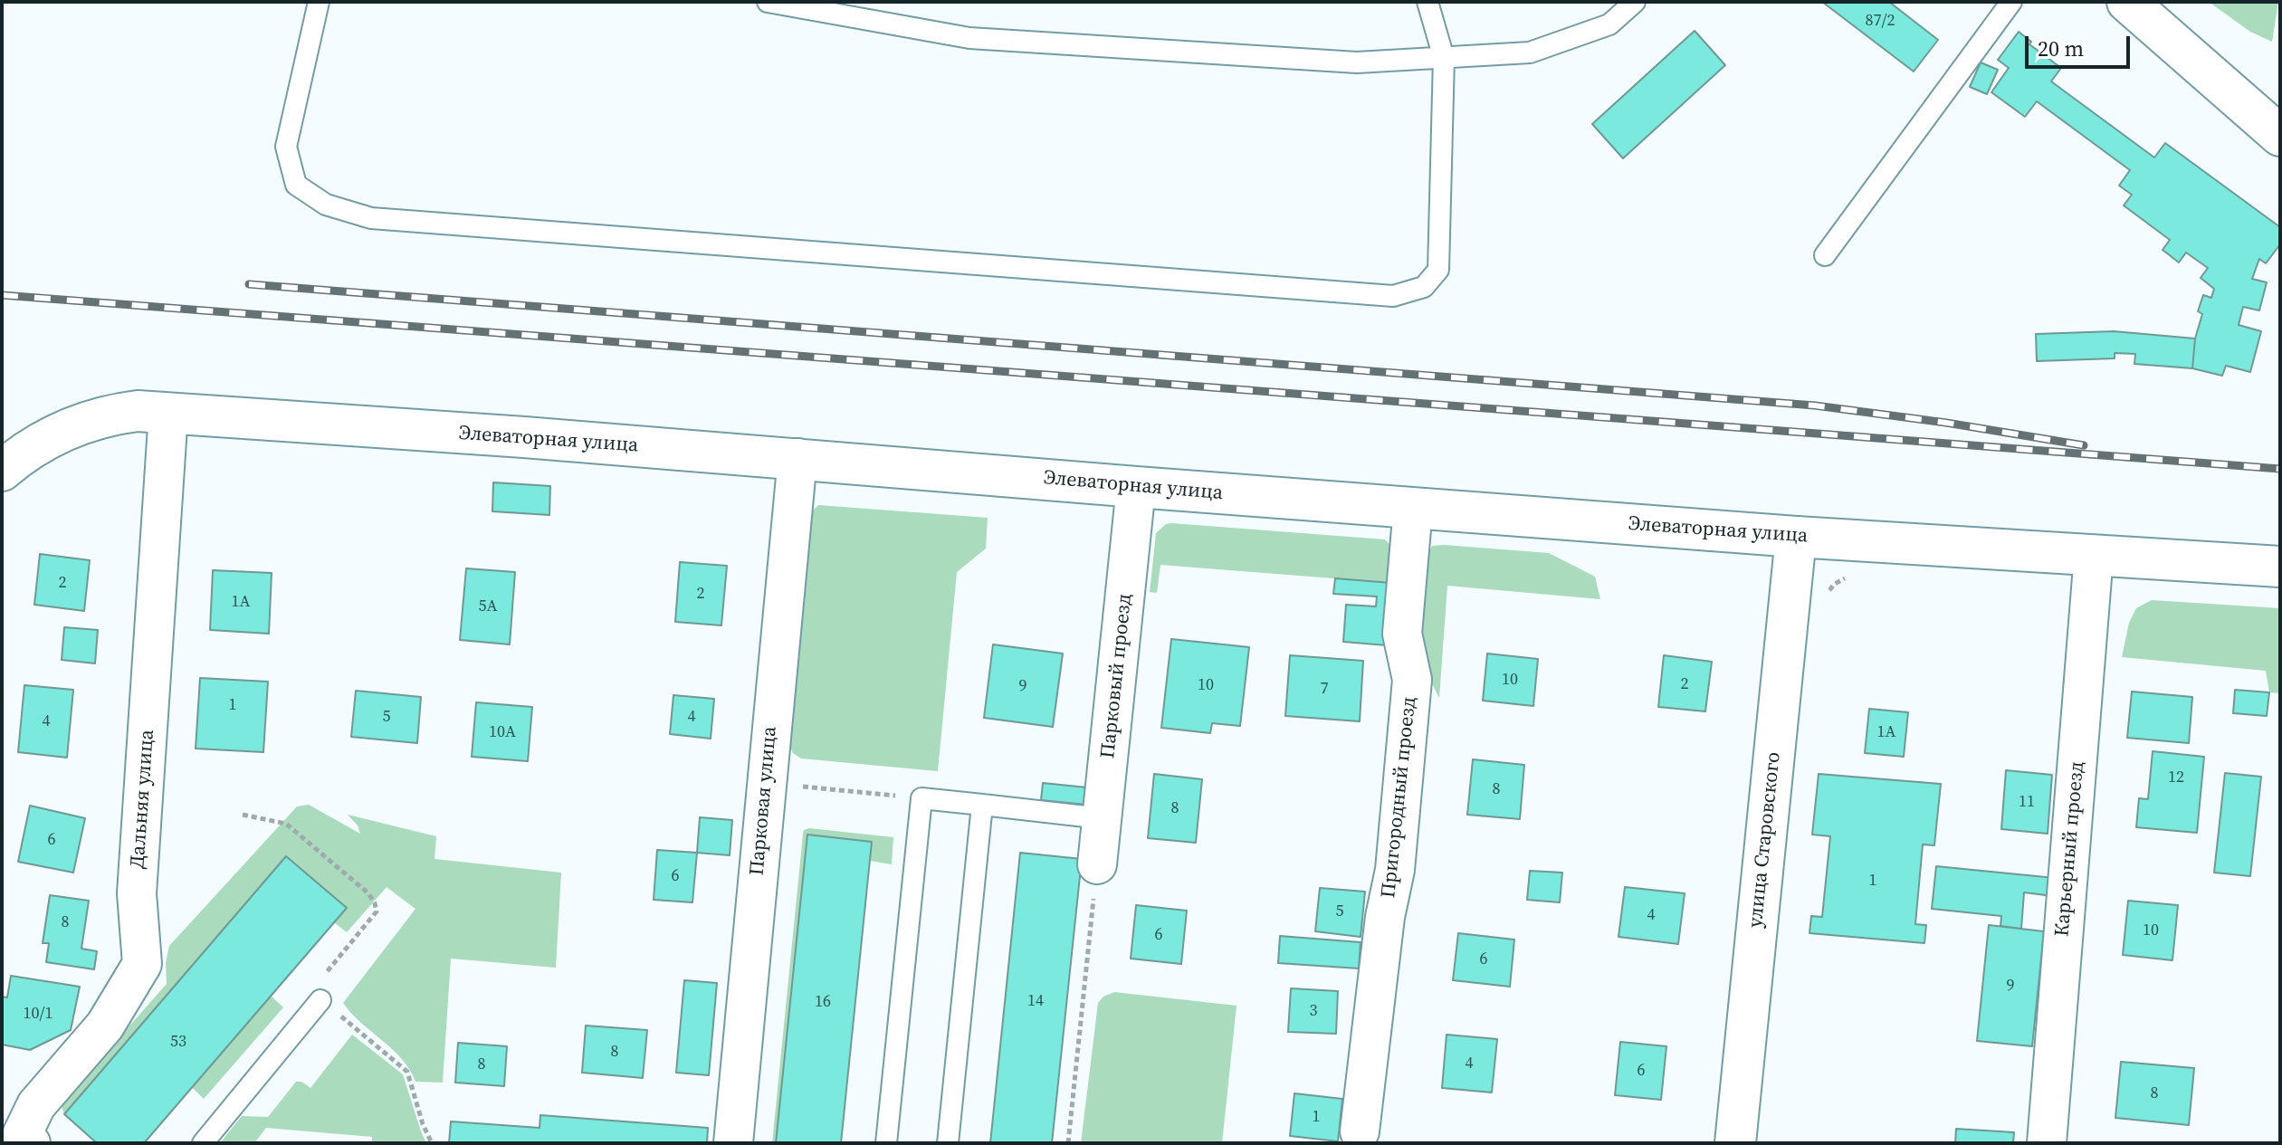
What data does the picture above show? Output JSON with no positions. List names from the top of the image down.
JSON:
{
  "streets": {
    "main road": ["Элеваторная улица", "улица Старовского"],
    "street": [
      "Парковый проезд",
      "Пригородный проезд",
      "Дальняя улица",
      "Парковая улица",
      "Карьерный проезд"
    ]
  },
  "crossings": [
    ["Элеваторная улица", "Парковый проезд"],
    ["Элеваторная улица", "Пригородный проезд"],
    ["Элеваторная улица", "Дальняя улица"],
    ["Элеваторная улица", "Парковая улица"],
    ["Элеваторная улица", "улица Старовского"],
    ["Элеваторная улица", "Карьерный проезд"]
  ],
  "house_numbers": [
    "87/2",
    "2",
    "2",
    "1А",
    "5А",
    "10",
    "2",
    "10",
    "9",
    "7",
    "1",
    "5",
    "4",
    "4",
    "10А",
    "1А",
    "12",
    "8",
    "11",
    "8",
    "6",
    "6",
    "1",
    "5",
    "4",
    "8",
    "10",
    "6",
    "6",
    "9",
    "14",
    "16",
    "3",
    "10/1",
    "53",
    "8",
    "4",
    "8",
    "6",
    "8",
    "1"
  ],
  "scale_bar": "20 m"
}
